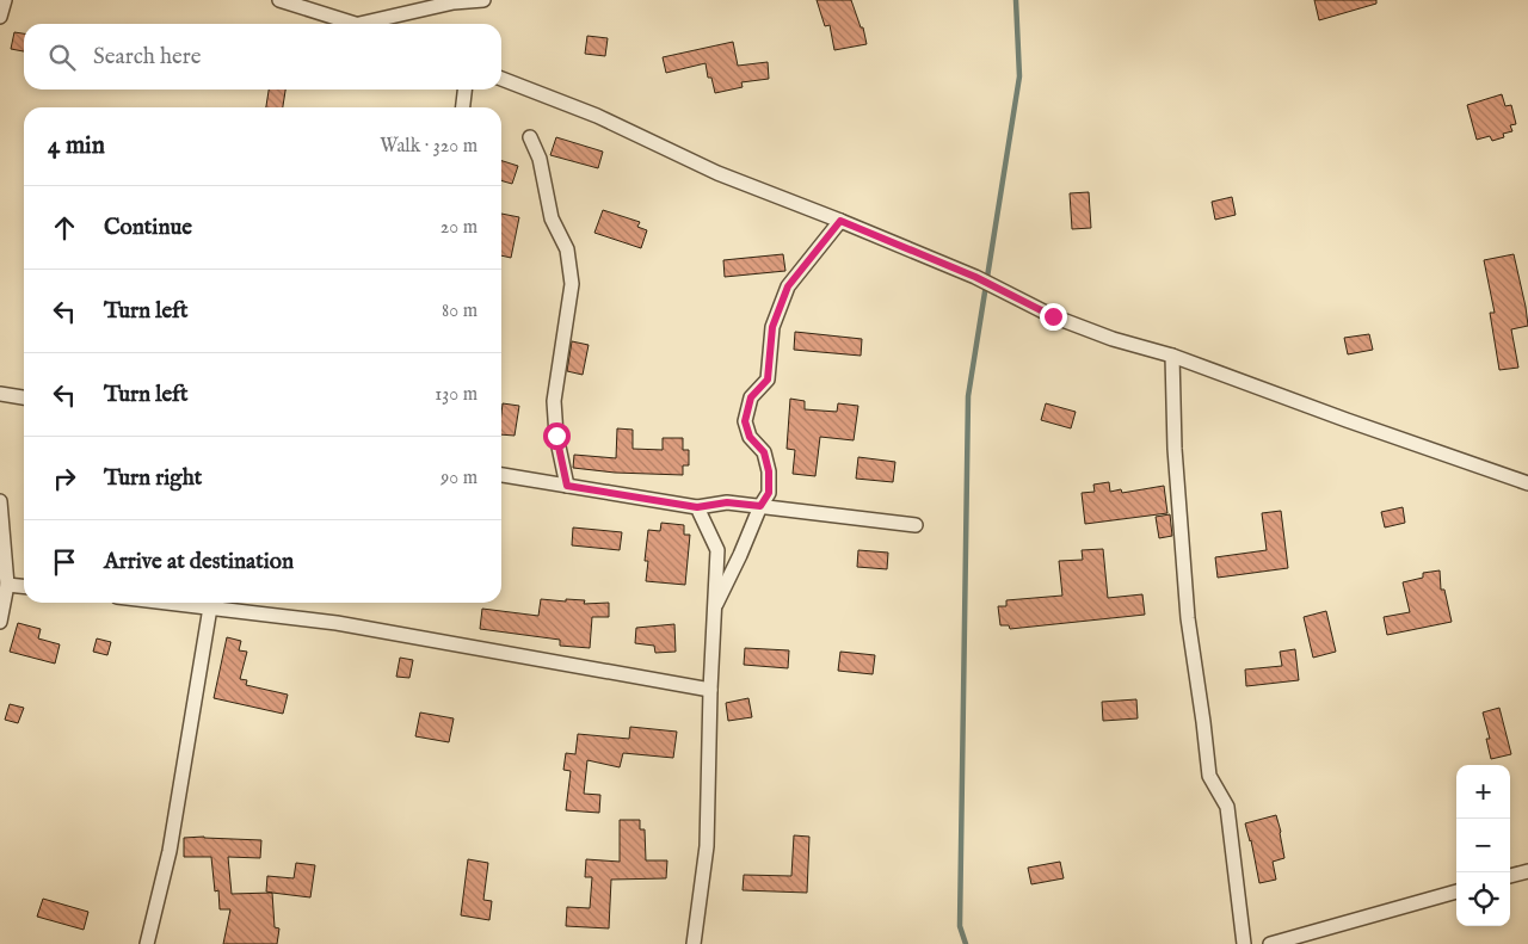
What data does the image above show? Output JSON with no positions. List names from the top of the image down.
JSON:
{
  "page": {
    "search": "Search here",
    "heading": ["4 min", "Walk · 320 m"],
    "list": [
      ["Continue", "20 m"],
      ["Turn left", "80 m"],
      ["Turn left", "130 m"],
      ["Turn right", "90 m"],
      "Arrive at destination"
    ],
    "map_buttons": ["+", "−"]
  }
}
